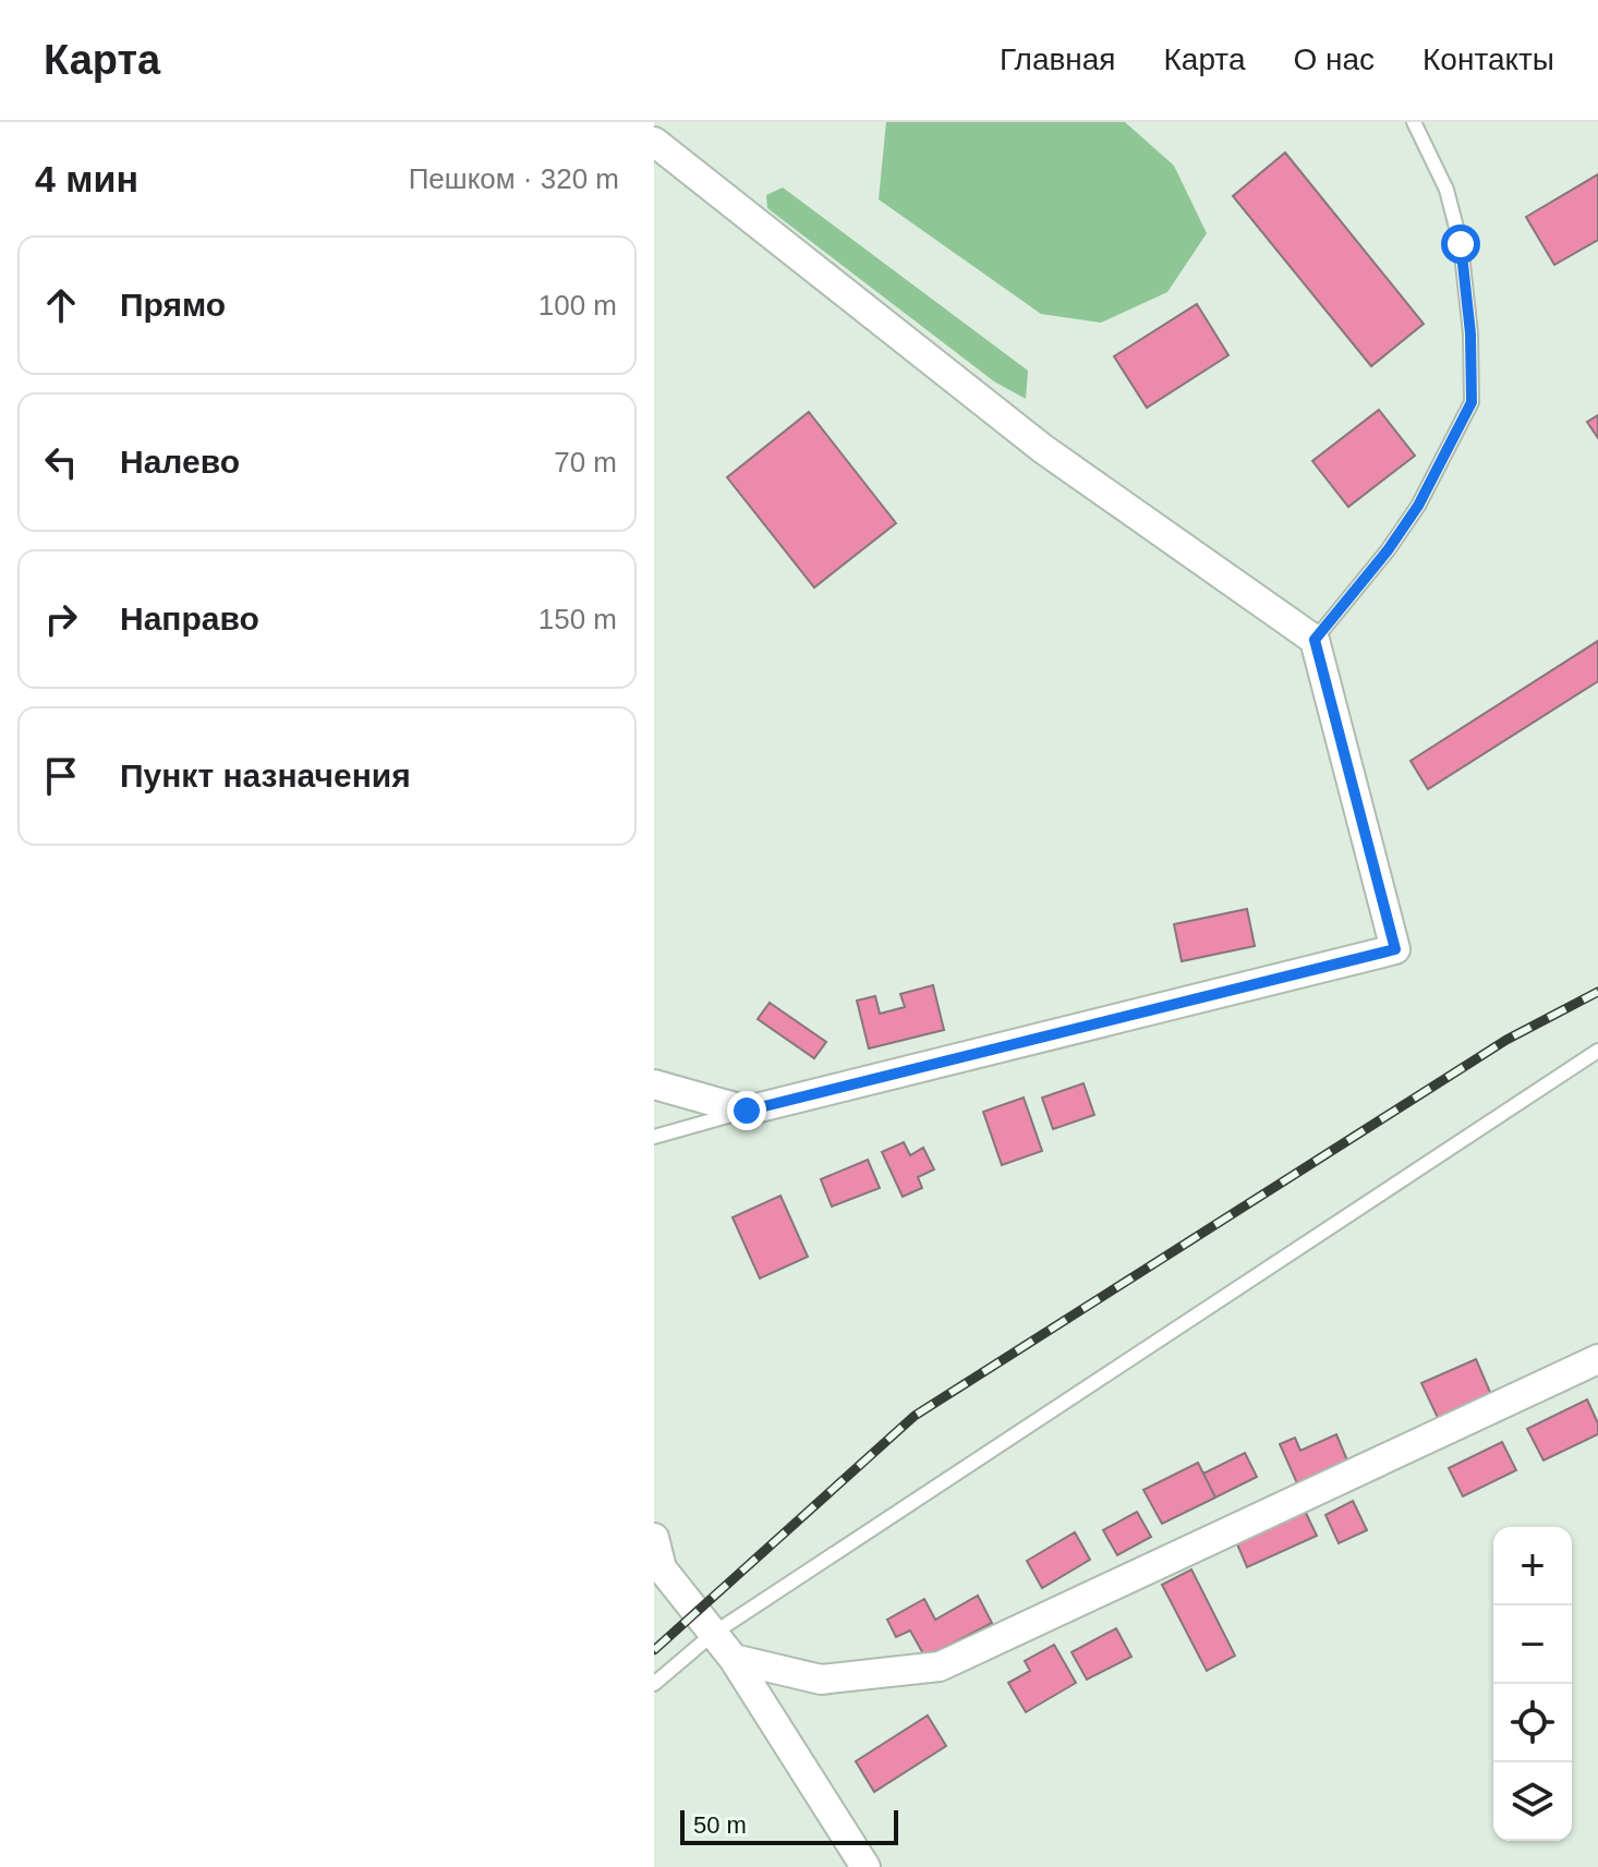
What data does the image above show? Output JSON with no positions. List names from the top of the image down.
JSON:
{
  "scale_bar": "50 m",
  "page": {
    "header": "Карта",
    "nav": [
      "Главная",
      "Карта",
      "О нас",
      "Контакты"
    ],
    "heading": ["4 мин", "Пешком · 320 m"],
    "list": [
      ["Прямо", "100 m"],
      ["Налево", "70 m"],
      ["Направо", "150 m"],
      "Пункт назначения"
    ],
    "map_buttons": ["+", "−"],
    "scale": "50 m"
  }
}
